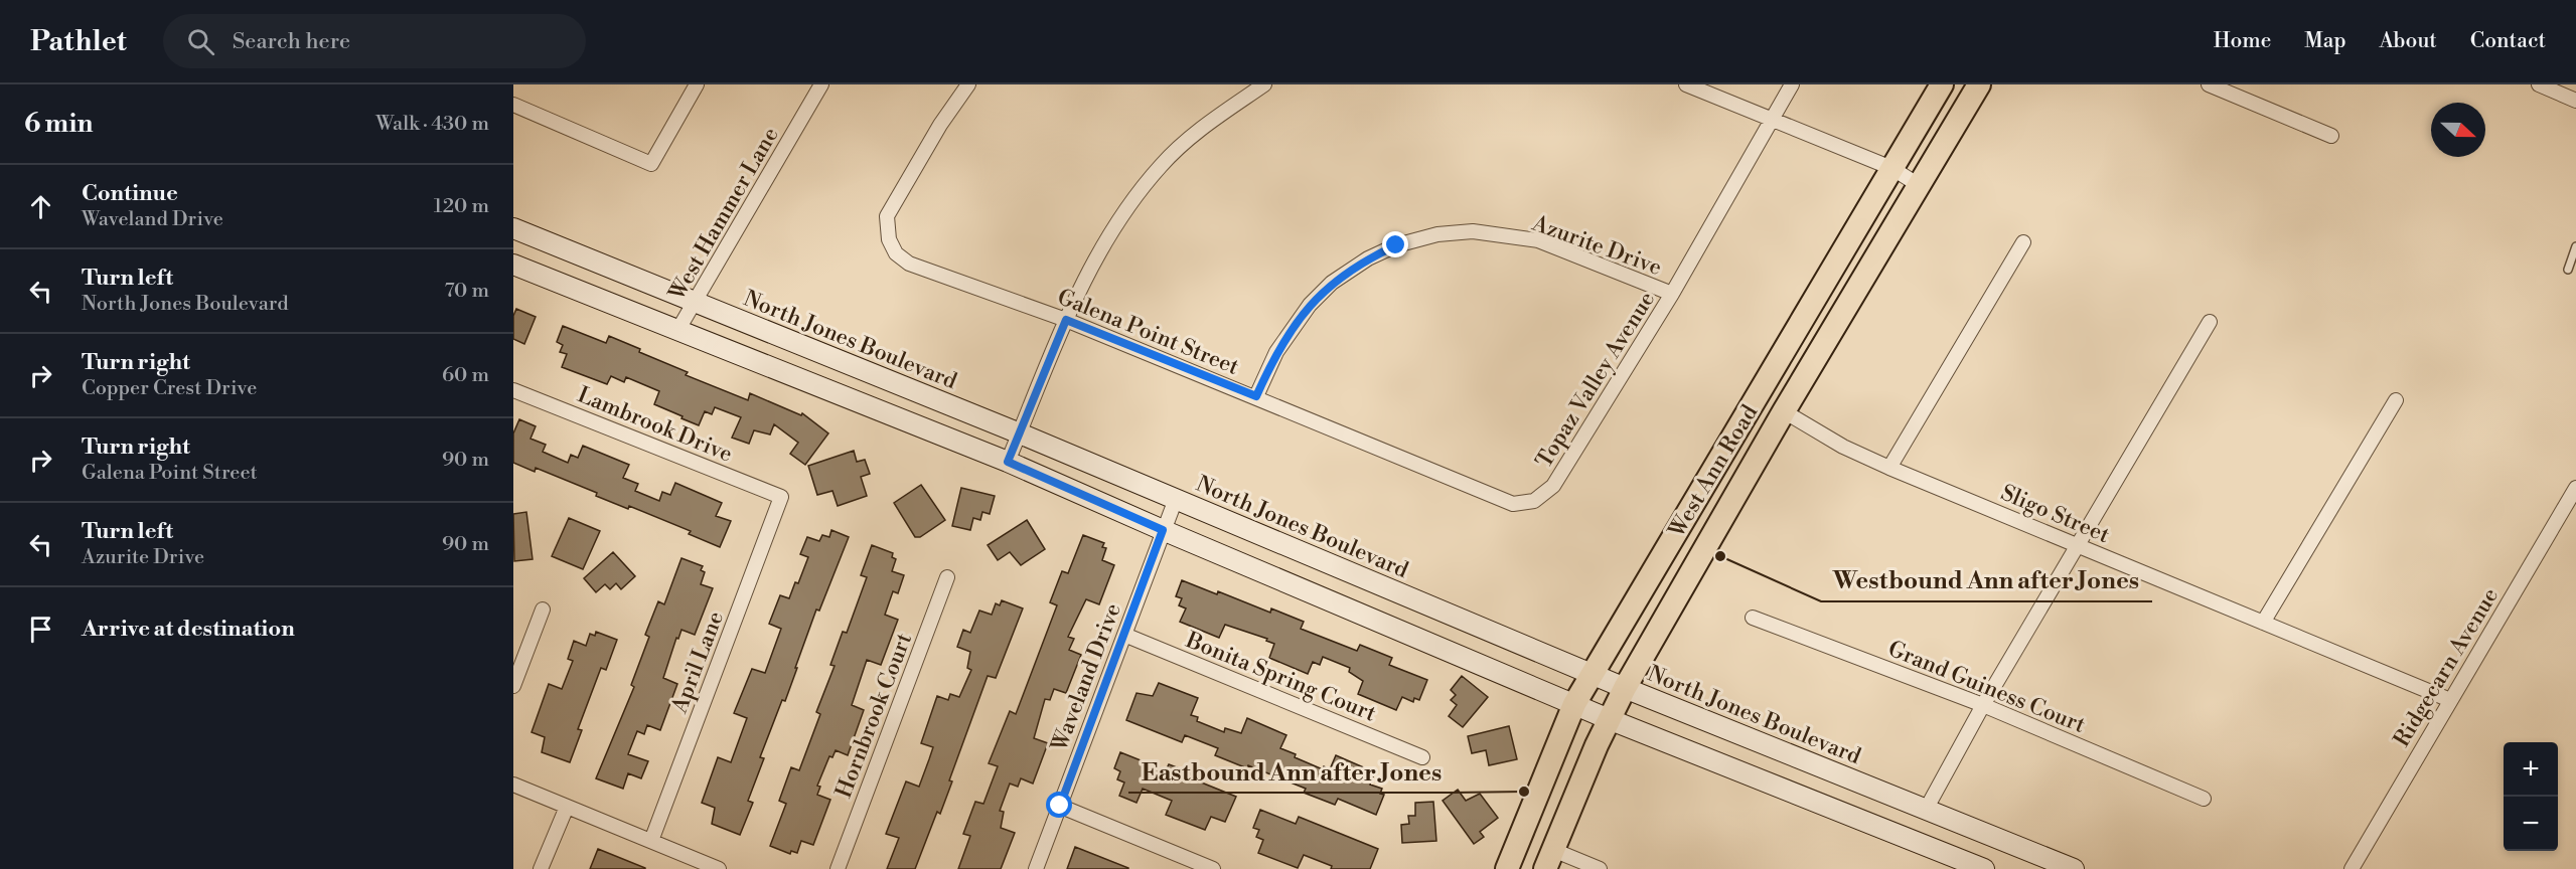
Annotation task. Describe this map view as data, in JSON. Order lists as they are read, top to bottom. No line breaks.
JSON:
{"streets":{"main road":["North Jones Boulevard","West Ann Road"],"street":["West Hammer Lane","Azurite Drive","Galena Point Street","Topaz Valley Avenue","Lambrook Drive","Sligo Street","April Lane","Ridgecarn Avenue","Bonita Spring Court","Waveland Drive","Grand Guiness Court","Hornbrook Court"]},"crossings":[["West Hammer Lane","North Jones Boulevard"],["Azurite Drive","Galena Point Street"],["Azurite Drive","Topaz Valley Avenue"],["Galena Point Street","Topaz Valley Avenue"],["North Jones Boulevard","West Ann Road"],["North Jones Boulevard","Waveland Drive"],["Lambrook Drive","April Lane"],["West Ann Road","Sligo Street"],["Sligo Street","Ridgecarn Avenue"],["Bonita Spring Court","Waveland Drive"]],"places":["Westbound Ann after Jones","Eastbound Ann after Jones"],"north":"right","page":{"header":"Pathlet","search":"Search here","nav":["Home","Map","About","Contact"],"heading":["6 min","Walk · 430 m"],"list":[["Continue","Waveland Drive","120 m"],["Turn left","North Jones Boulevard","70 m"],["Turn right","Copper Crest Drive","60 m"],["Turn right","Galena Point Street","90 m"],["Turn left","Azurite Drive","90 m"],"Arrive at destination"],"map_buttons":["+","−"]}}
